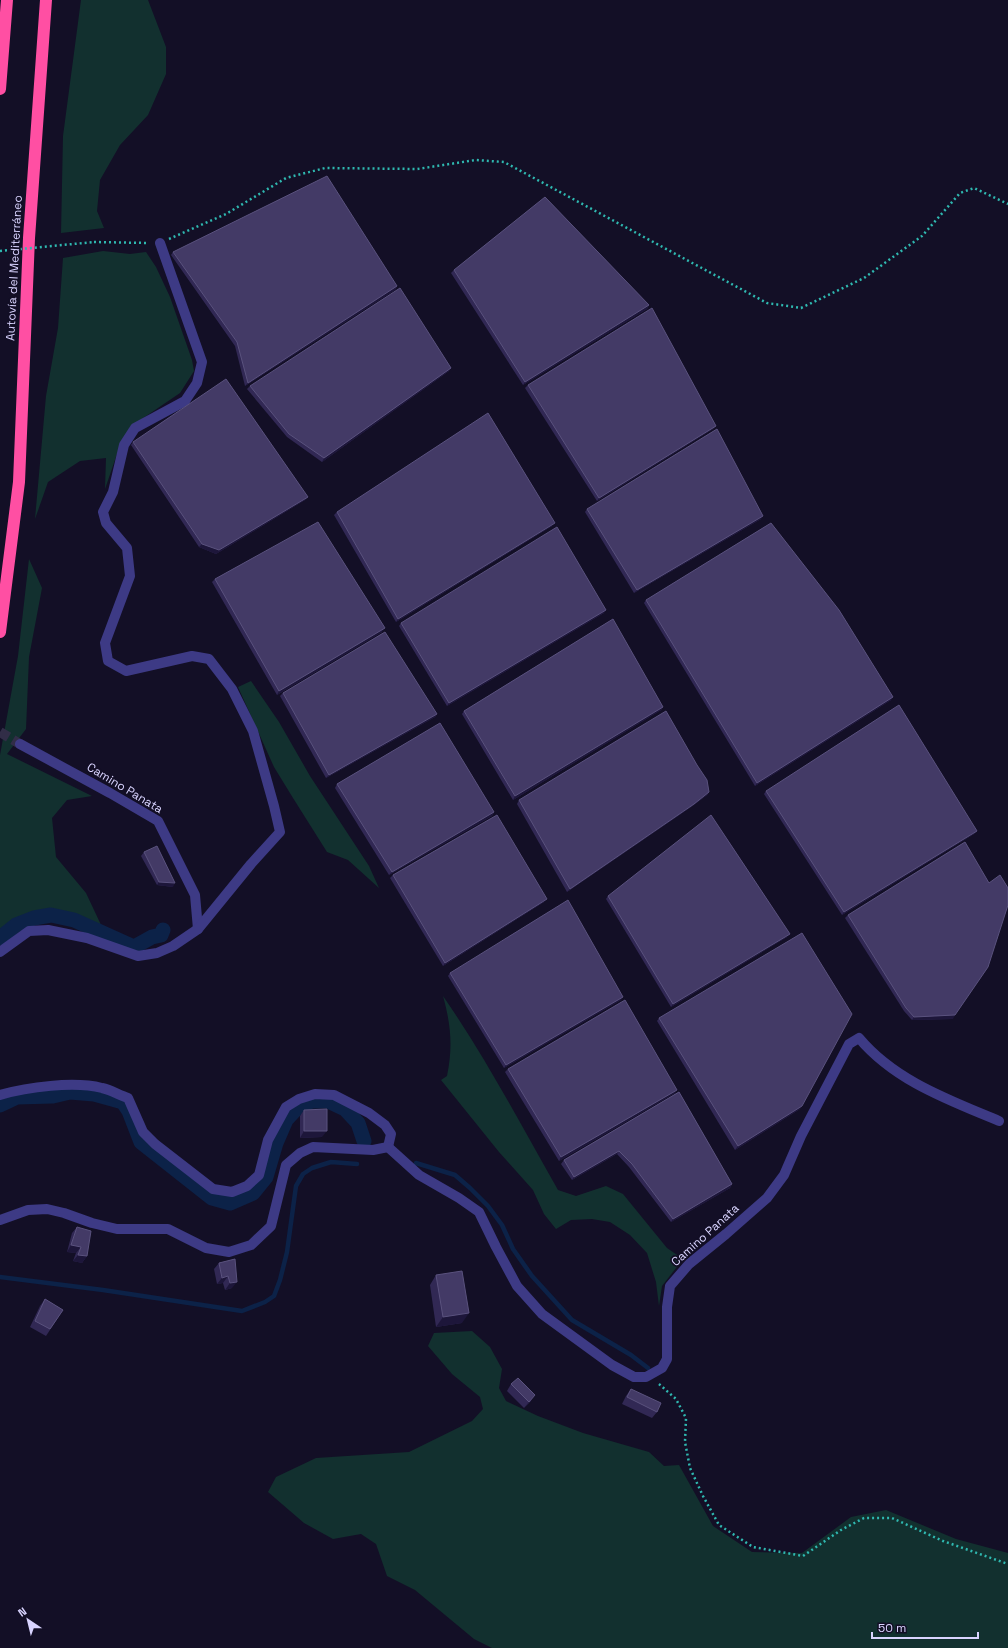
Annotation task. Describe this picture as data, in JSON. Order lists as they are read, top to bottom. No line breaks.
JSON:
{"streets":{"highway":["Autovía del Mediterráneo"],"street":["Camino Panata"]},"scale_bar":"50 m","north":"top left"}
